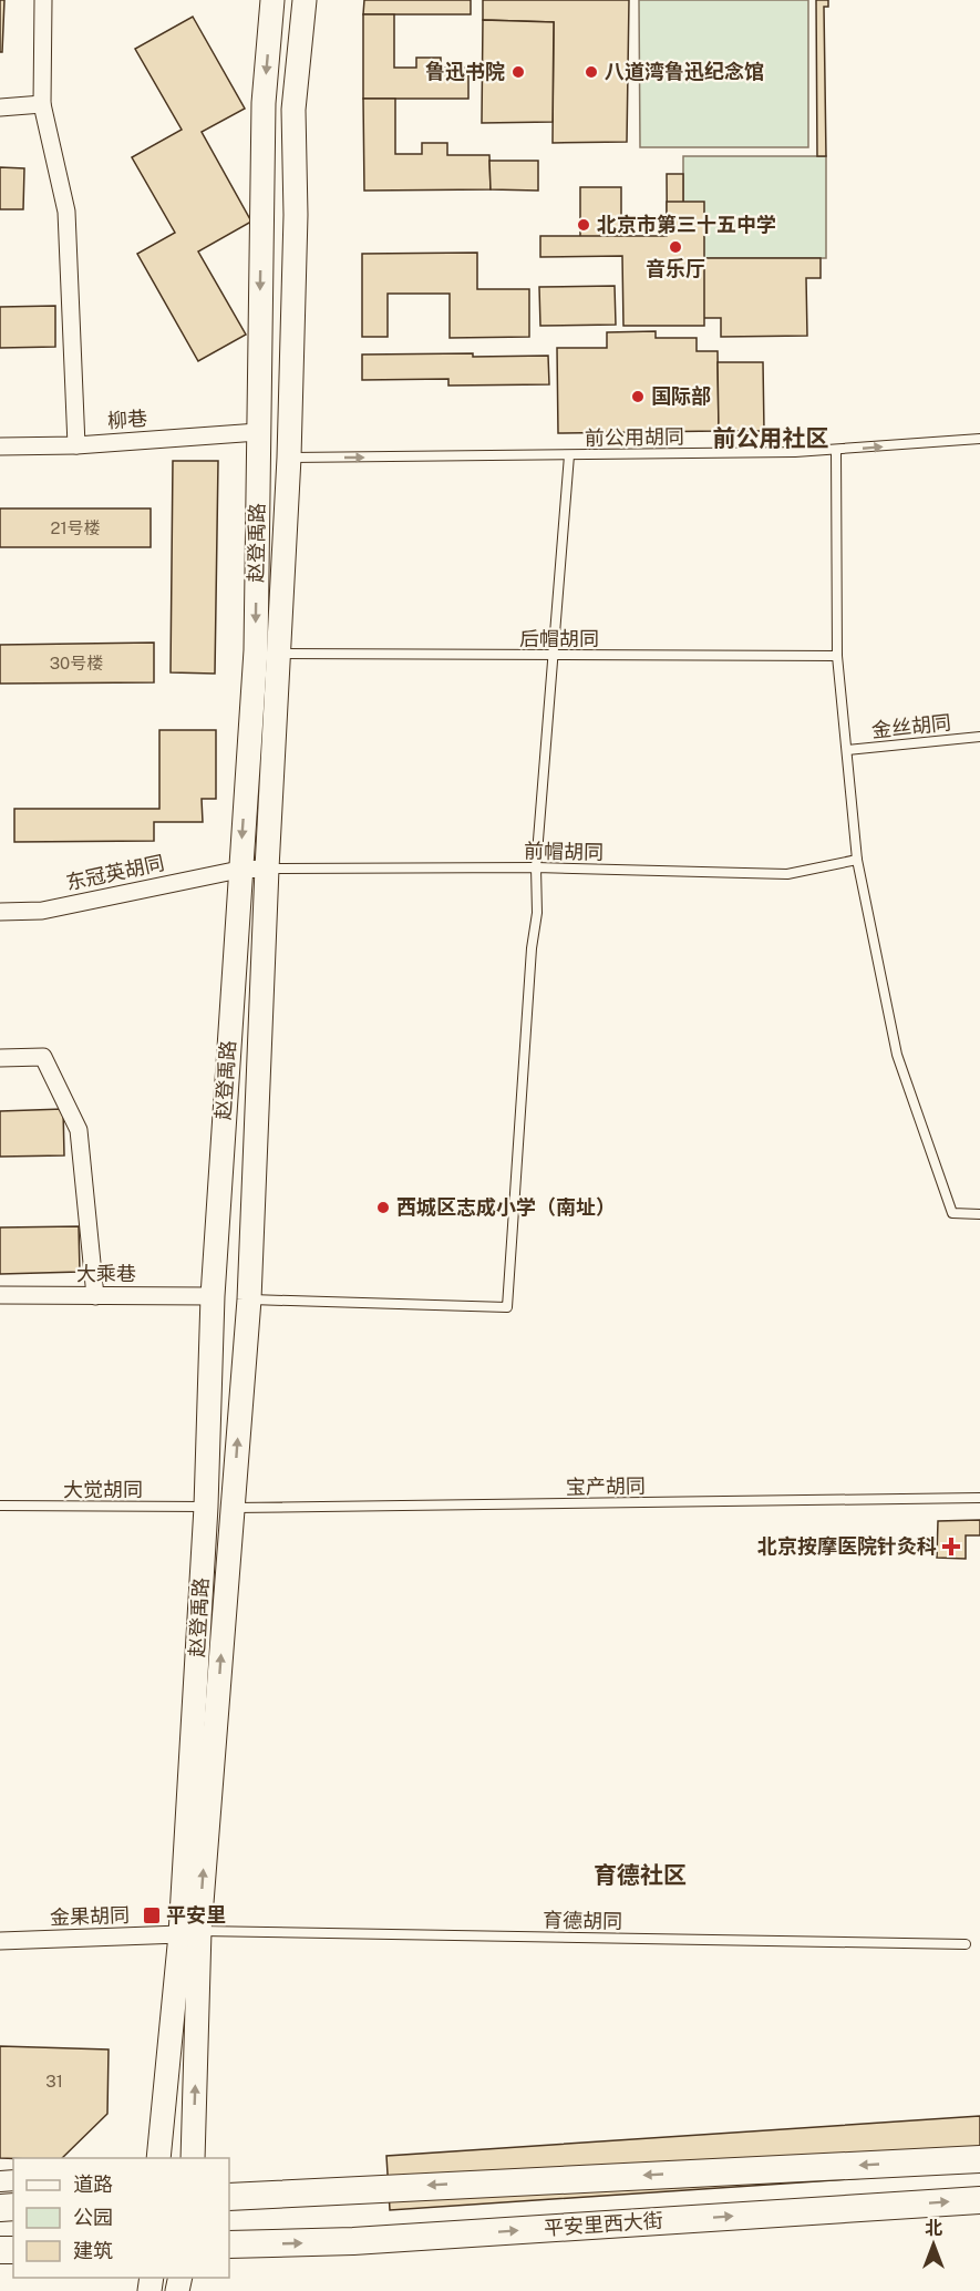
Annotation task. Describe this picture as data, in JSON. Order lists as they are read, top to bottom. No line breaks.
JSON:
{"streets":{"main road":["赵登禹路","平安里西大街"],"street":["柳巷","东冠英胡同","大乘巷","金果胡同"],"lane":["前公用胡同","后帽胡同","金丝胡同","前帽胡同","宝产胡同","大觉胡同","育德胡同"]},"crossings":[["柳巷","赵登禹路"],["前公用胡同","赵登禹路"],["赵登禹路","后帽胡同"],["赵登禹路","前帽胡同"],["赵登禹路","东冠英胡同"],["赵登禹路","大乘巷"],["赵登禹路","宝产胡同"],["赵登禹路","大觉胡同"],["赵登禹路","金果胡同"],["赵登禹路","育德胡同"],["前帽胡同","东冠英胡同"],["金果胡同","育德胡同"]],"one_way":["前公用胡同"],"districts":["前公用社区","育德社区"],"places":{"other":["鲁迅书院","八道湾鲁迅纪念馆","北京市第三十五中学","音乐厅","国际部","西城区志成小学（南址）"],"health":["北京按摩医院针灸科"],"transit":["平安里"]},"house_numbers":["21号楼","30号楼","31"],"legend":["道路","公园","建筑"],"north":"top"}
